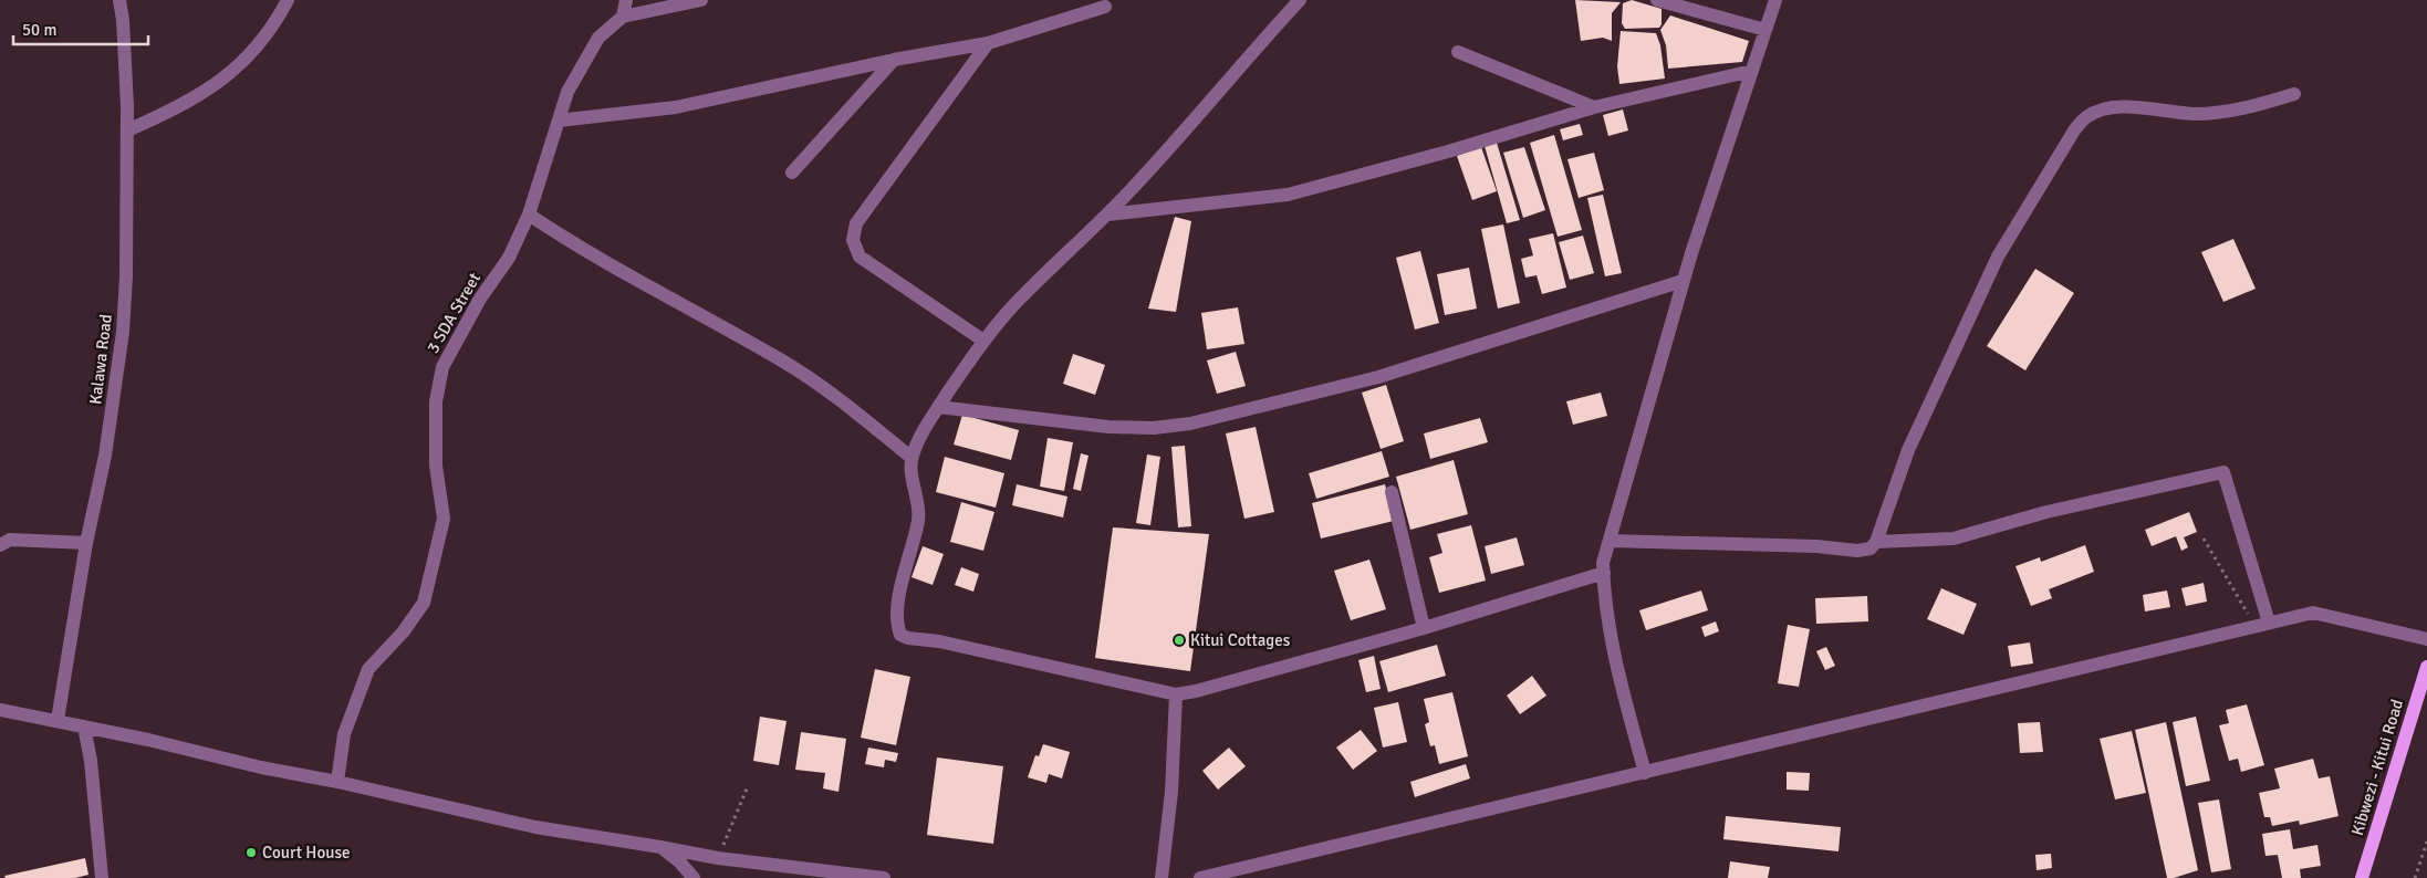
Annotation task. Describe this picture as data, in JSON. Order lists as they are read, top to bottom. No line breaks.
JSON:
{"streets":{"main road":["Kibwezi - Kitui Road"],"street":["3 SDA Street","Kalawa Road"]},"places":["Kitui Cottages","Court House"],"scale_bar":"50 m"}
